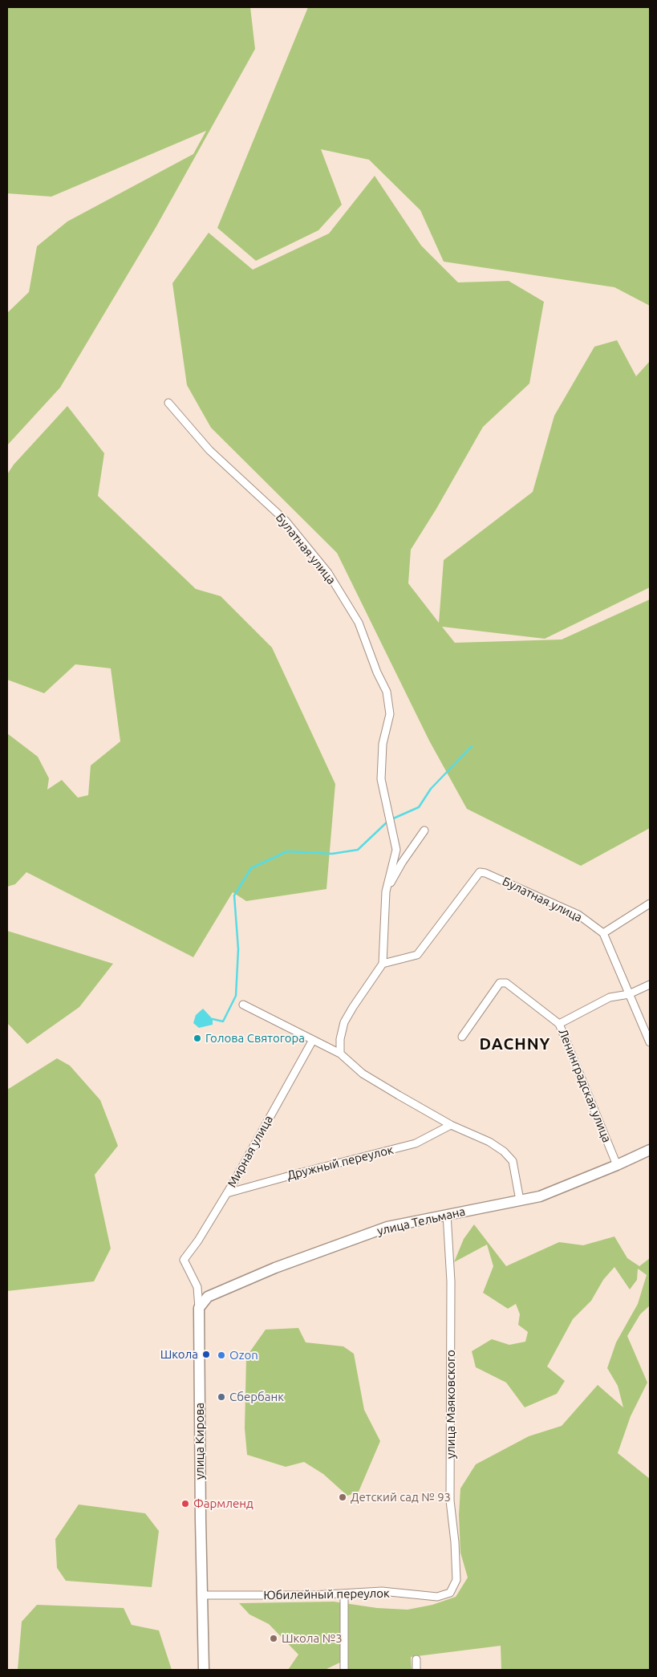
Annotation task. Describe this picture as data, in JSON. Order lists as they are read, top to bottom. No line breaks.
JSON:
{"streets":{"street":["Булатная улица","Ленинградская улица","Мирная улица","Дружный переулок","улица Тельмана","улица Маяковского","улица Кирова","Юбилейный переулок"]},"crossings":[["Ленинградская улица","улица Тельмана"],["Мирная улица","Дружный переулок"],["Мирная улица","улица Тельмана"],["Мирная улица","улица Кирова"],["улица Тельмана","улица Маяковского"],["улица Тельмана","улица Кирова"],["улица Маяковского","Юбилейный переулок"],["улица Кирова","Юбилейный переулок"]],"districts":["DACHNY"],"places":["Голова Святогора","Школа","Ozon","Сбербанк","Детский сад № 93","Фармленд","Школа №3"]}
